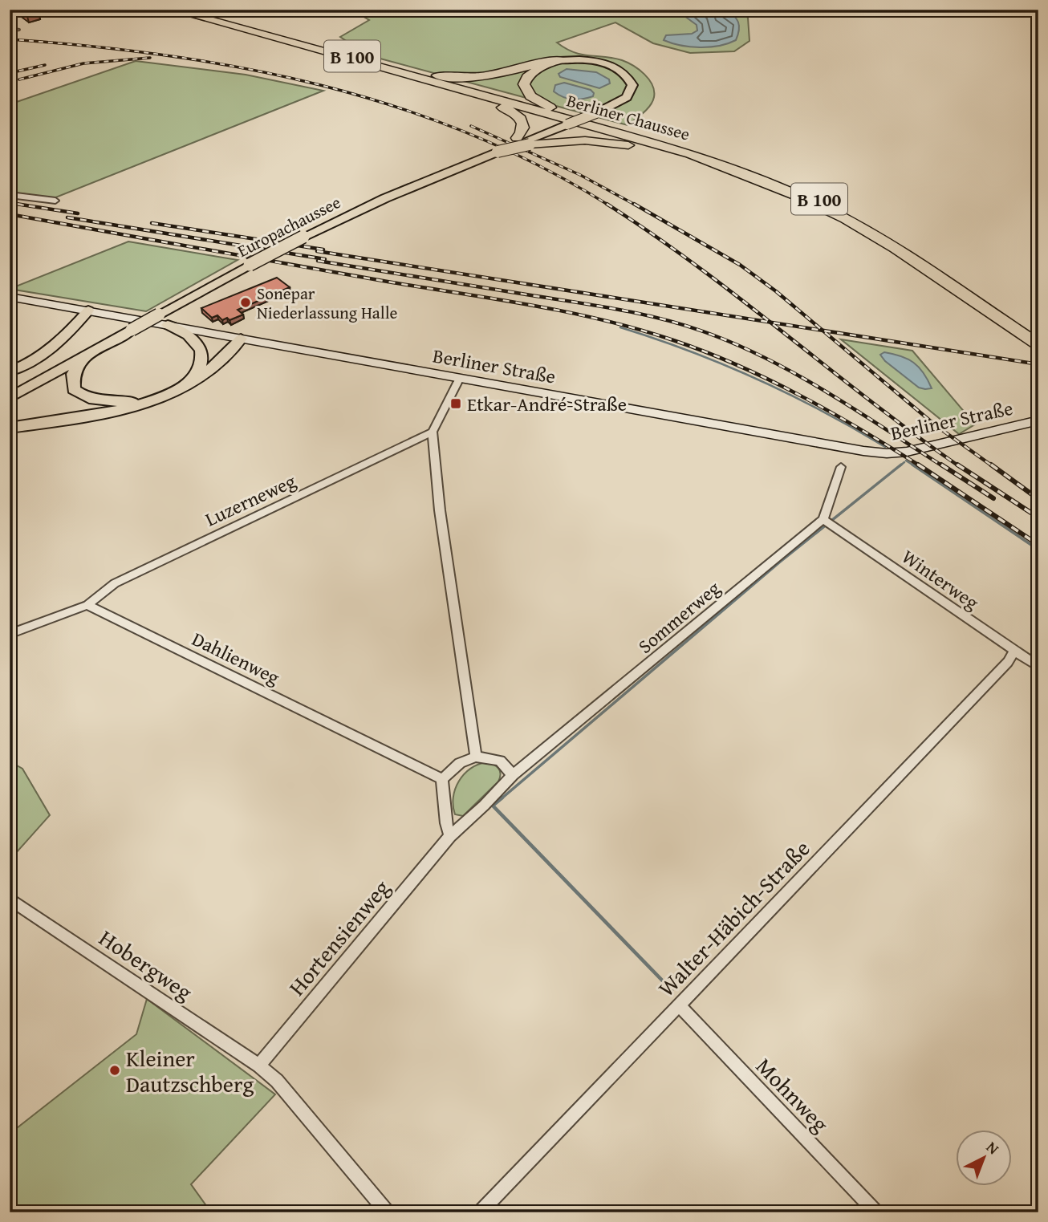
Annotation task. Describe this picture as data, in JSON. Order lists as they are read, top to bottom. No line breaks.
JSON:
{"streets":{"highway":["B 100","Berliner Chaussee"],"main road":["Europachaussee"],"street":["Berliner Straße","Luzerneweg","Winterweg","Sommerweg","Dahlienweg","Walter-Häbich-Straße","Hortensienweg","Hobergweg","Mohnweg"]},"crossings":[["Luzerneweg","Dahlienweg"],["Winterweg","Sommerweg"],["Winterweg","Walter-Häbich-Straße"],["Sommerweg","Hortensienweg"],["Walter-Häbich-Straße","Mohnweg"],["Hortensienweg","Hobergweg"]],"places":{"other":["Sonepar Niederlassung Halle","Kleiner Dautzschberg"],"transit":["Etkar-André-Straße"]},"north":"top right"}
